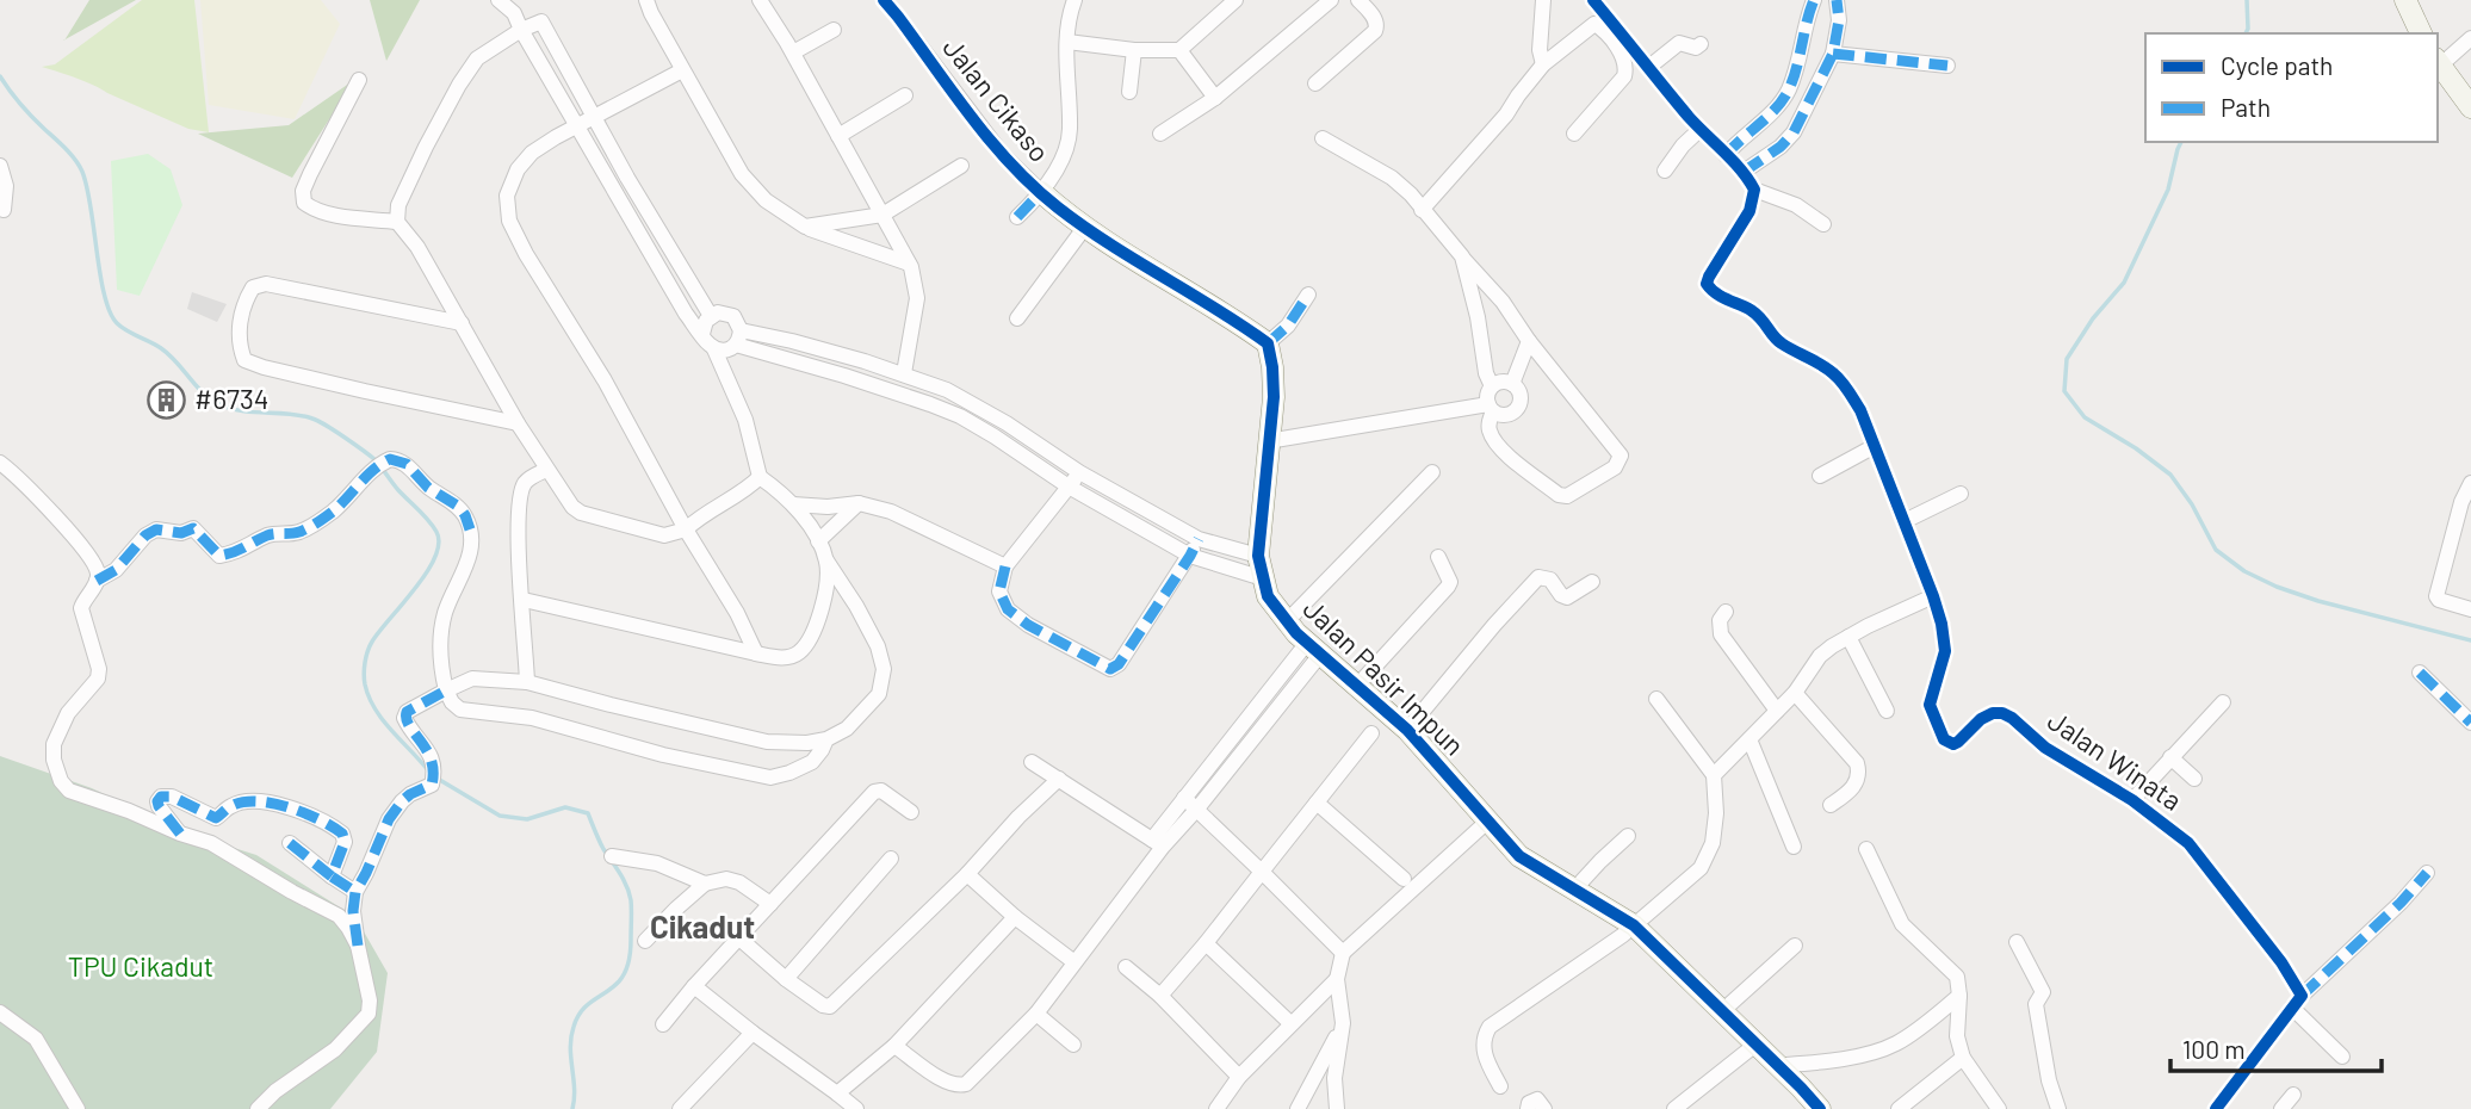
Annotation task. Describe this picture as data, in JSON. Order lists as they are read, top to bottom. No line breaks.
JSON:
{"streets":{"street":["Jalan Cikaso","Jalan Pasir Impun","Jalan Winata"]},"districts":["Cikadut"],"parks":["TPU Cikadut"],"places":{"building":["#6734"]},"legend":["Cycle path","Path"],"scale_bar":"100 m"}
